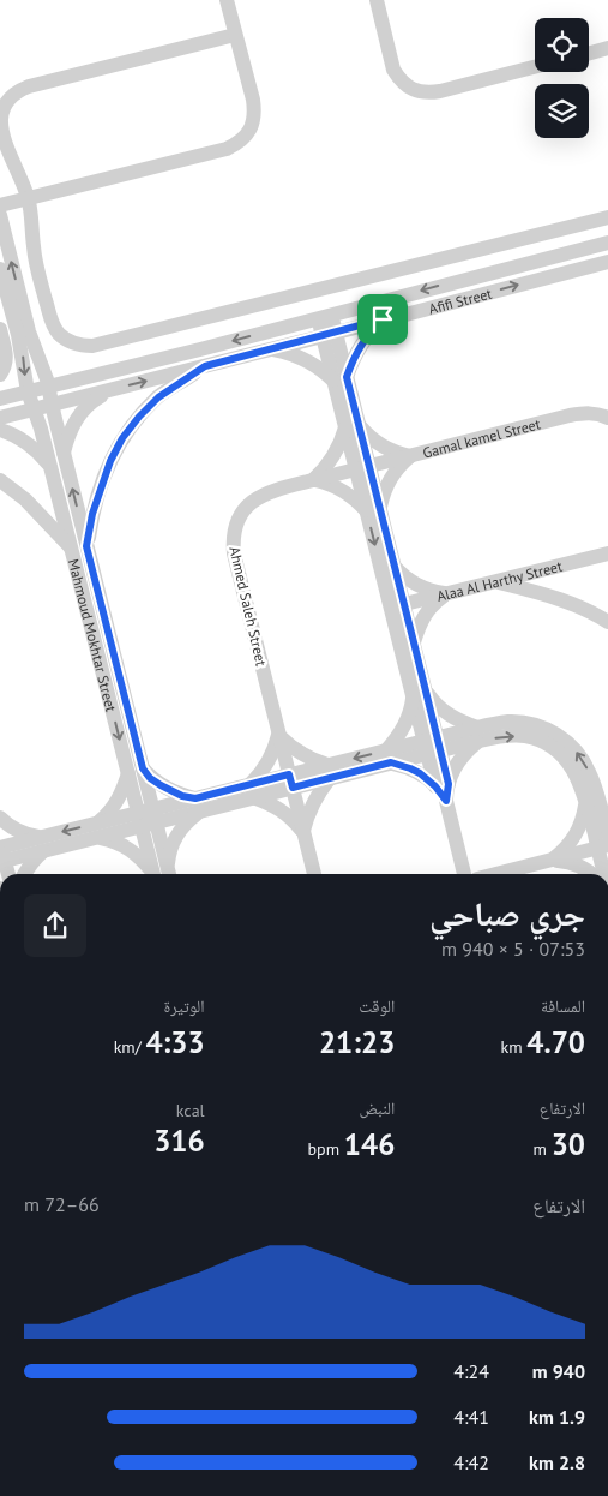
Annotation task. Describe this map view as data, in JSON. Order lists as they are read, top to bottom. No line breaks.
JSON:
{"streets":{"street":["Afifi Street","Gamal kamel Street","Alaa Al Harthy Street","Ahmed Saleh Street","Mahmoud Mokhtar Street"]},"crossings":[["Afifi Street","Mahmoud Mokhtar Street"],["Gamal kamel Street","Ahmed Saleh Street"]],"page":{"heading":["جري صباحي","07:53 · 5 × 940 m"],"stats":[["المسافة","4.70 km"],["الوقت","21:23"],["الوتيرة","4:33 /km"],["الارتفاع","30 m"],["النبض","146 bpm"],["kcal","316"]],"chart":["الارتفاع","66–72 m"],"list":[{"name":"940 m","note":"4:24"},{"name":"1.9 km","note":"4:41"},{"name":"2.8 km","note":"4:42"}]}}
